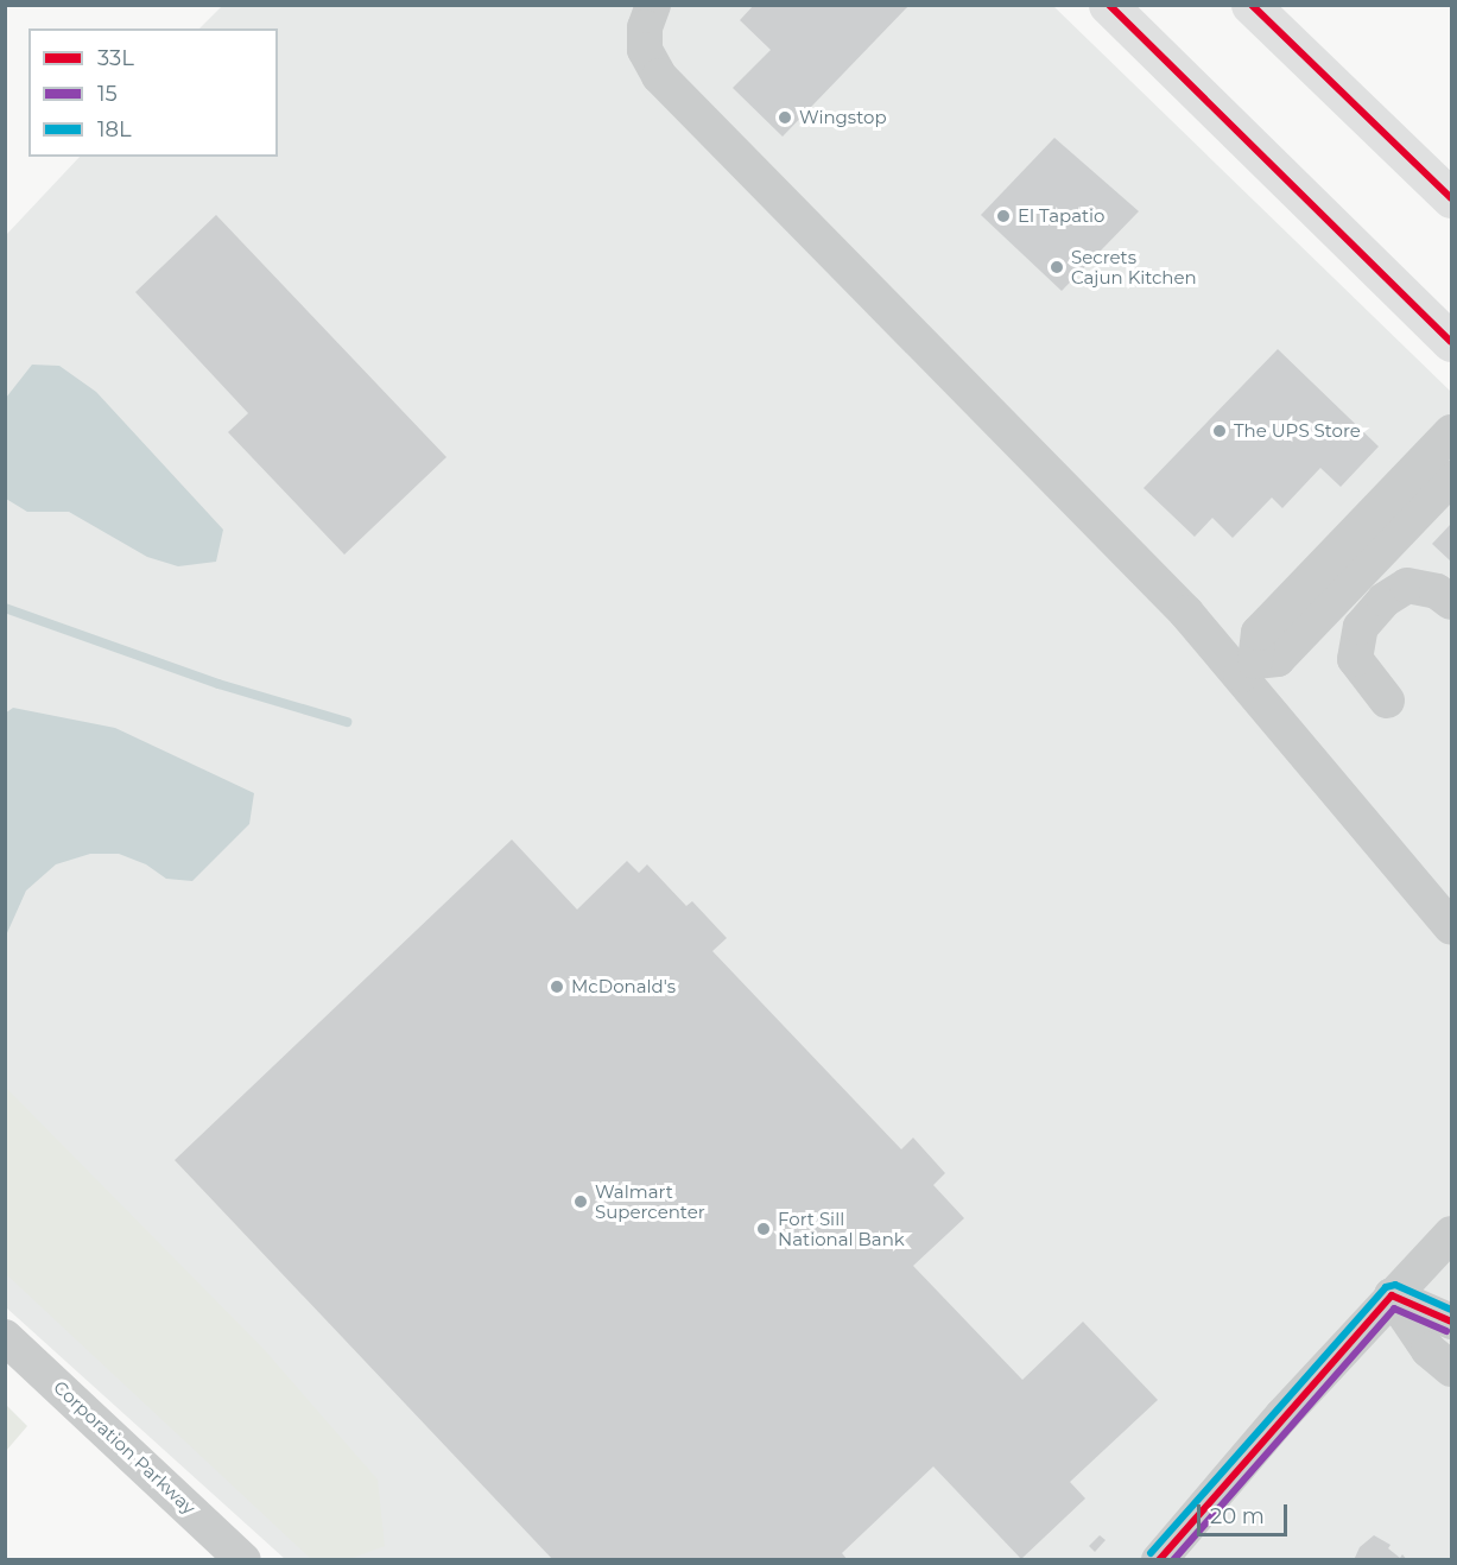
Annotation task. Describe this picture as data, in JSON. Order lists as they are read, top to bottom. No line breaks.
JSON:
{"streets":{"street":["Corporation Parkway"]},"places":["Wingstop","El Tapatio","Secrets Cajun Kitchen","The UPS Store","McDonald's","Walmart Supercenter","Fort Sill National Bank"],"lines":["transit line 33L","transit line 18L","transit line 15"],"legend":["33L","15","18L"],"scale_bar":"20 m"}
